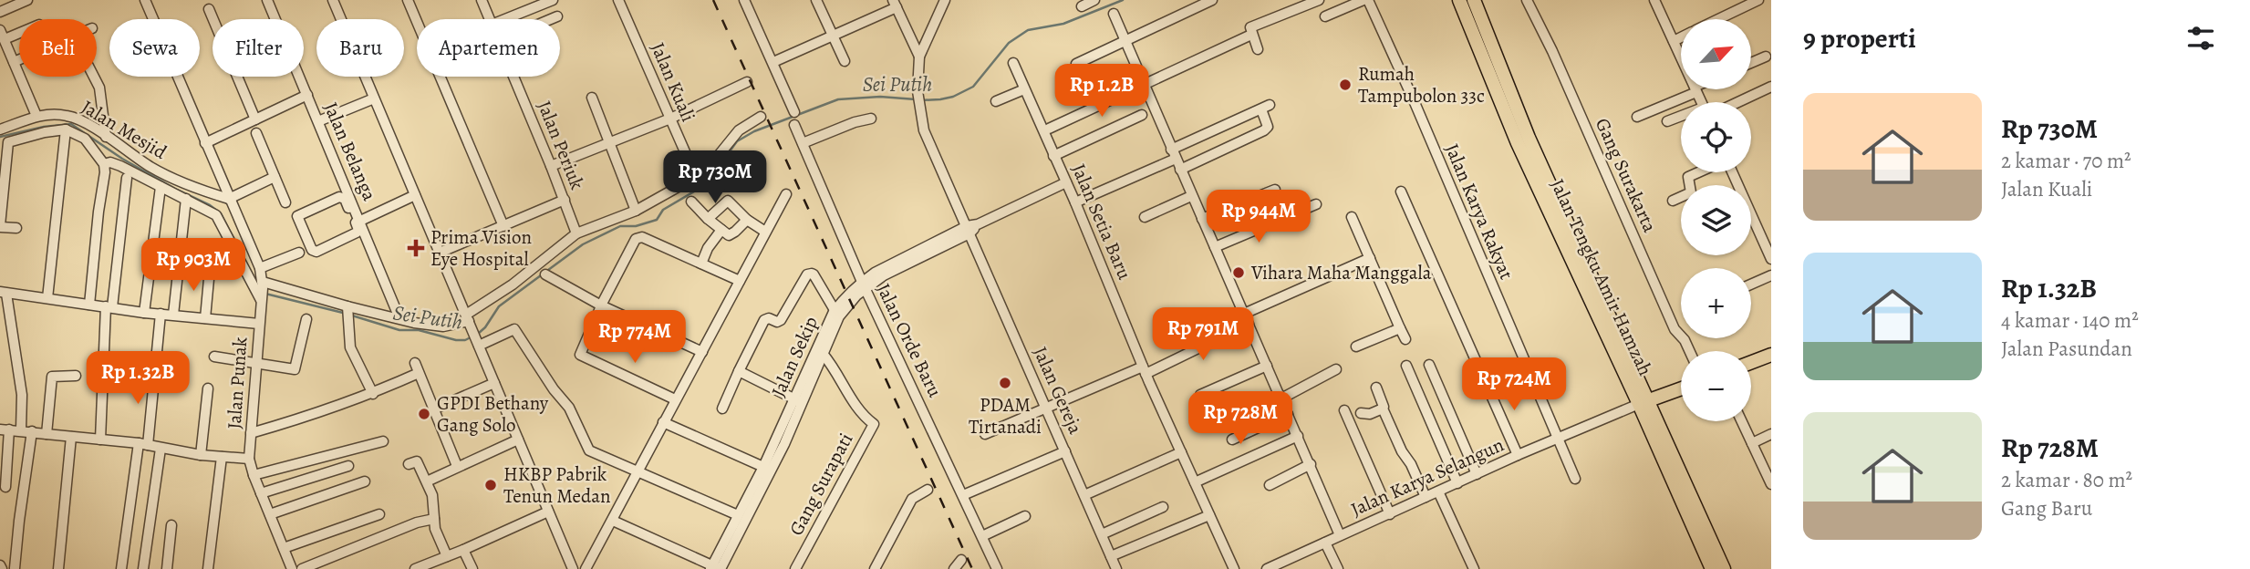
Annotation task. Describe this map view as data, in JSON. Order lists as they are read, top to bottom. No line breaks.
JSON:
{"streets":{"main road":["Jalan Tengku Amir Hamzah"],"street":["Jalan Kuali","Jalan Mesjid","Jalan Periuk","Jalan Belanga","Gang Surakarta","Jalan Karya Rakyat","Jalan Setia Baru","Jalan Orde Baru","Jalan Sekip","Jalan Punak","Jalan Gereja","Jalan Karya Selangun","Gang Surapati"]},"crossings":[["Jalan Mesjid","Jalan Punak"],["Jalan Karya Rakyat","Jalan Karya Selangun"],["Jalan Setia Baru","Jalan Sekip"],["Jalan Tengku Amir Hamzah","Jalan Karya Selangun"],["Jalan Orde Baru","Jalan Sekip"],["Jalan Sekip","Jalan Gereja"],["Jalan Sekip","Gang Surapati"]],"water":["Sei Putih"],"places":{"other":["Rumah Tampubolon 33c","Vihara Maha Manggala","PDAM Tirtanadi","GPDI Bethany Gang Solo","HKBP Pabrik Tenun Medan"],"health":["Prima Vision Eye Hospital"]},"north":"top right","page":{"heading":"9 properti","map_buttons":["+","−"],"chip":["Beli","Sewa","Filter","Baru","Apartemen"],"price":["Rp 1.2B","Rp 730M","Rp 944M","Rp 903M","Rp 791M","Rp 774M","Rp 1.32B","Rp 724M","Rp 728M"],"list":[{"name":"Rp 730M","note":"2 kamar · 70 m² · Jalan Kuali"},{"name":"Rp 1.32B","note":"4 kamar · 140 m² · Jalan Pasundan"},{"name":"Rp 728M","note":"2 kamar · 80 m² · Gang Baru"}]}}
